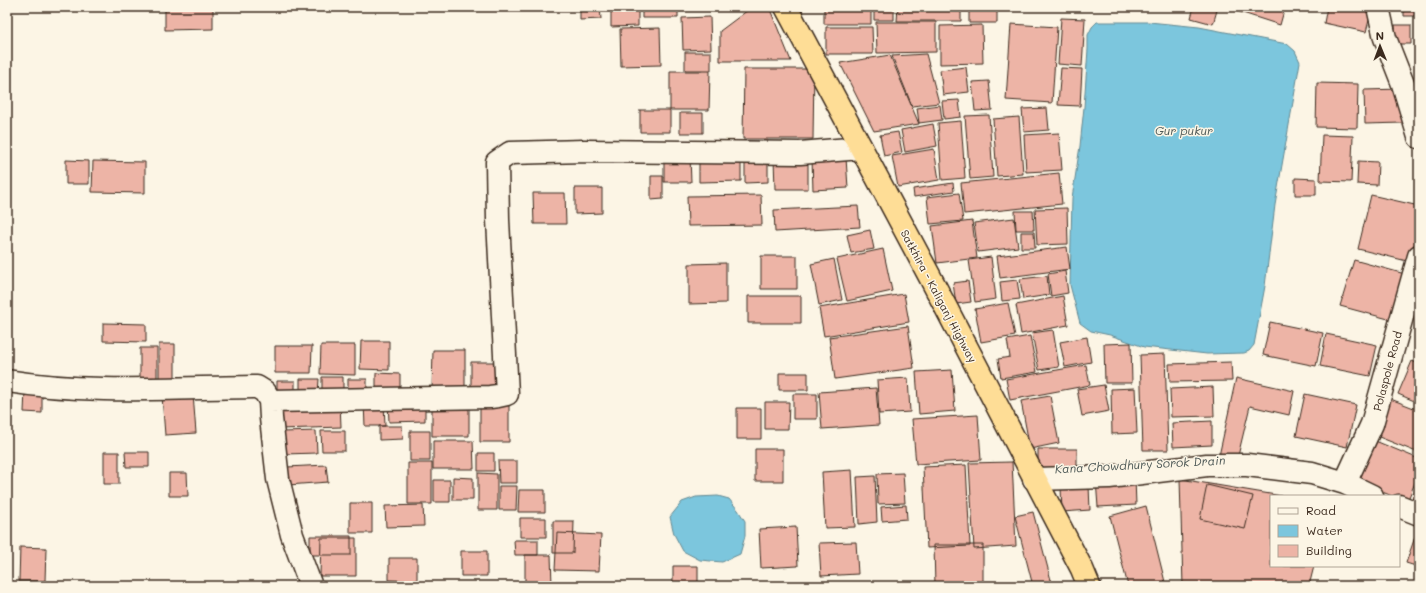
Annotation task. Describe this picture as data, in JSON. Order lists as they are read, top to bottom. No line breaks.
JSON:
{"streets":{"highway":["Satkhira - Kaliganj Highway"],"street":["Polaspole Road"]},"water":["Gur pukur","Kana Chowdhury Sorok Drain"],"legend":["Road","Water","Building"],"north":"top"}
